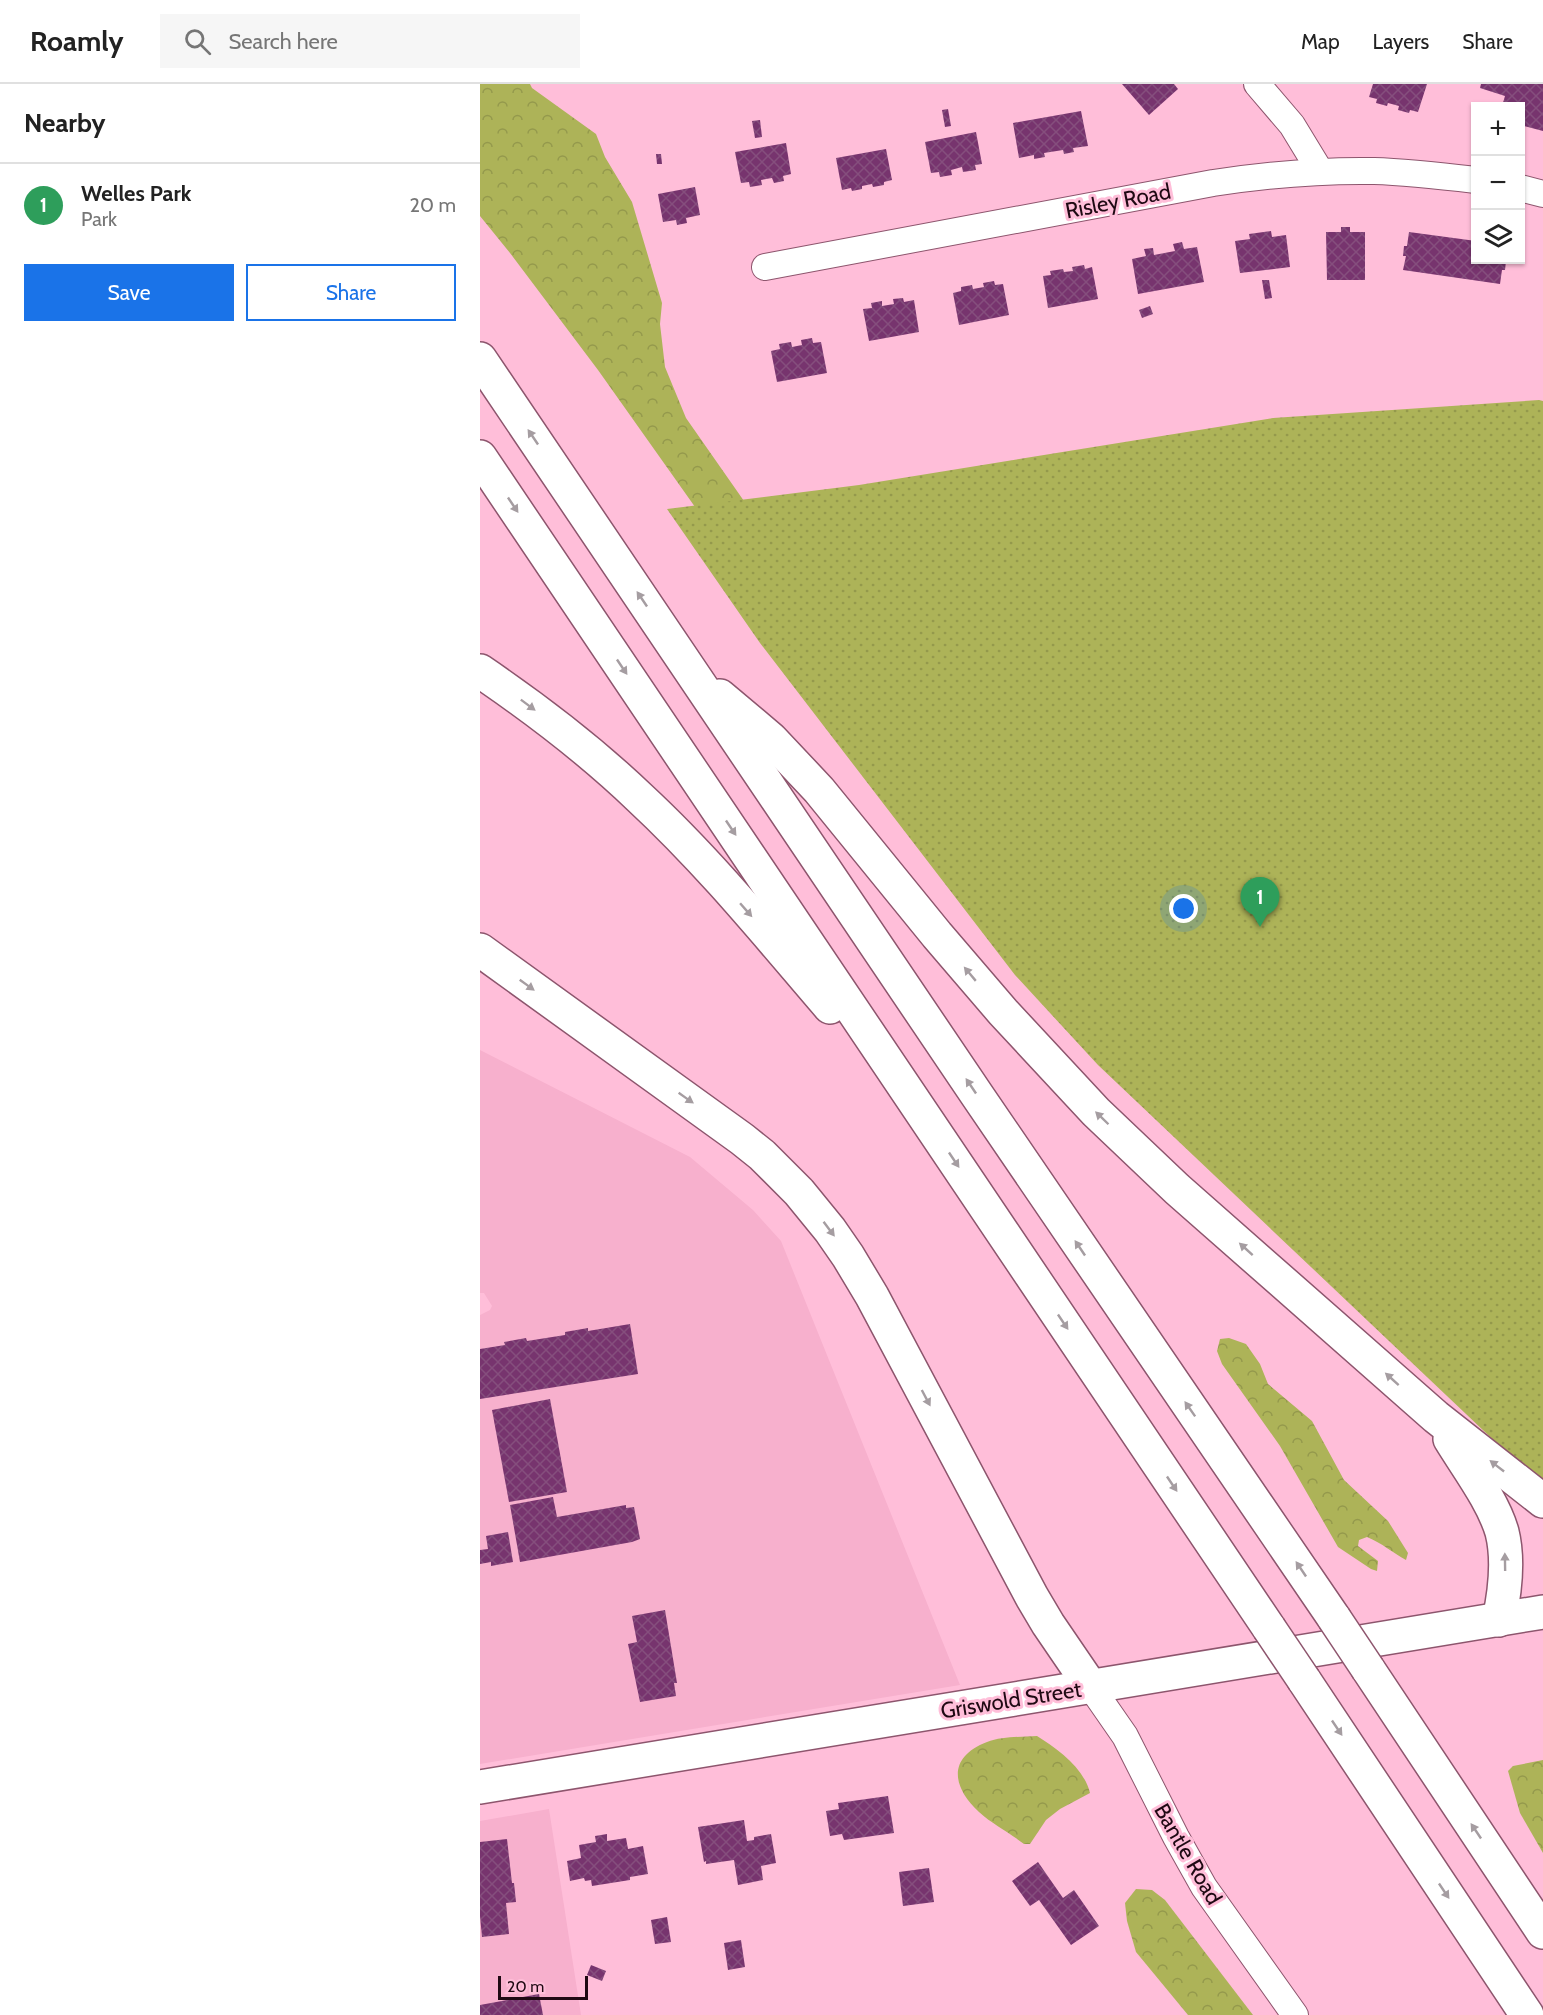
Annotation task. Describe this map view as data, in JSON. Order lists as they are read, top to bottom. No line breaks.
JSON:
{"streets":{"main road":["Griswold Street"],"street":["Risley Road","Bantle Road"]},"crossings":[["Griswold Street","Bantle Road"]],"scale_bar":"20 m","page":{"header":"Roamly","search":"Search here","nav":["Map","Layers","Share"],"heading":"Nearby","map_buttons":["+","−"],"list":[{"mark":"1","name":"Welles Park","note":"Park","value":"20 m"}],"buttons":["Save","Share"],"pins":"1","scale":"20 m"}}
